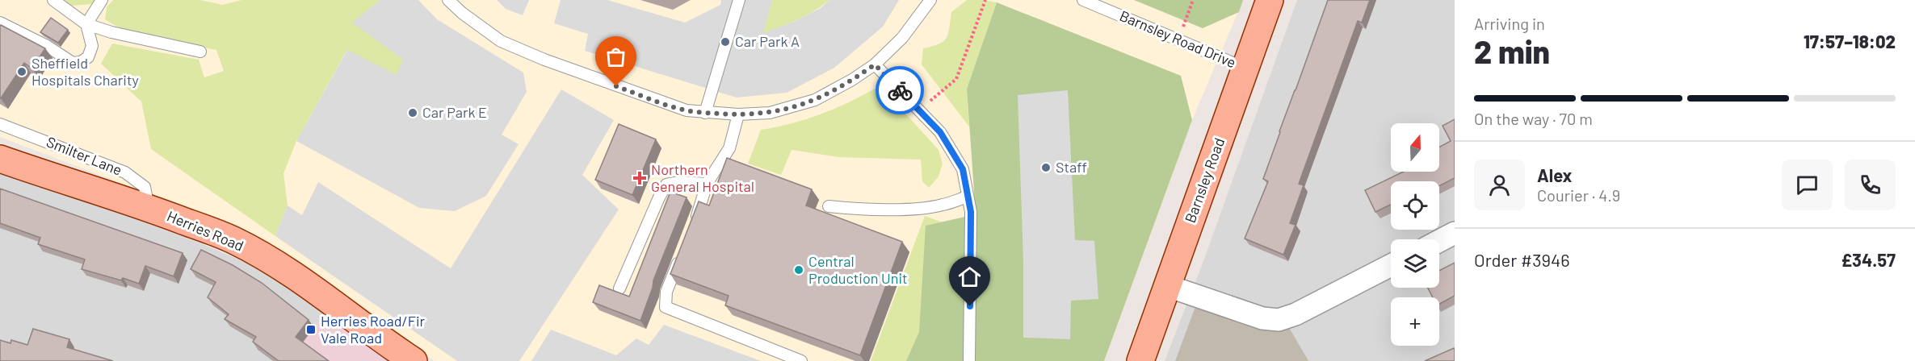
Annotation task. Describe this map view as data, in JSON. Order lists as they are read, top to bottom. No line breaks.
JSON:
{"streets":{"main road":["Barnsley Road","Herries Road"],"lane":["Barnsley Road Drive","Smilter Lane"]},"crossings":[["Barnsley Road Drive","Barnsley Road"],["Smilter Lane","Herries Road"]],"places":{"other":["Car Park A","Sheffield Hospitals Charity","Car Park E","Staff","Central Production Unit"],"health":["Northern General Hospital"],"transit":["Herries Road/Fir Vale Road"]},"north":"top","page":{"heading":["2 min","Arriving in","17:57–18:02"],"panel":["Alex","Courier · 4.9","Order #3946","£34.57"],"bar":"On the way · 70 m","map_buttons":"+"}}
